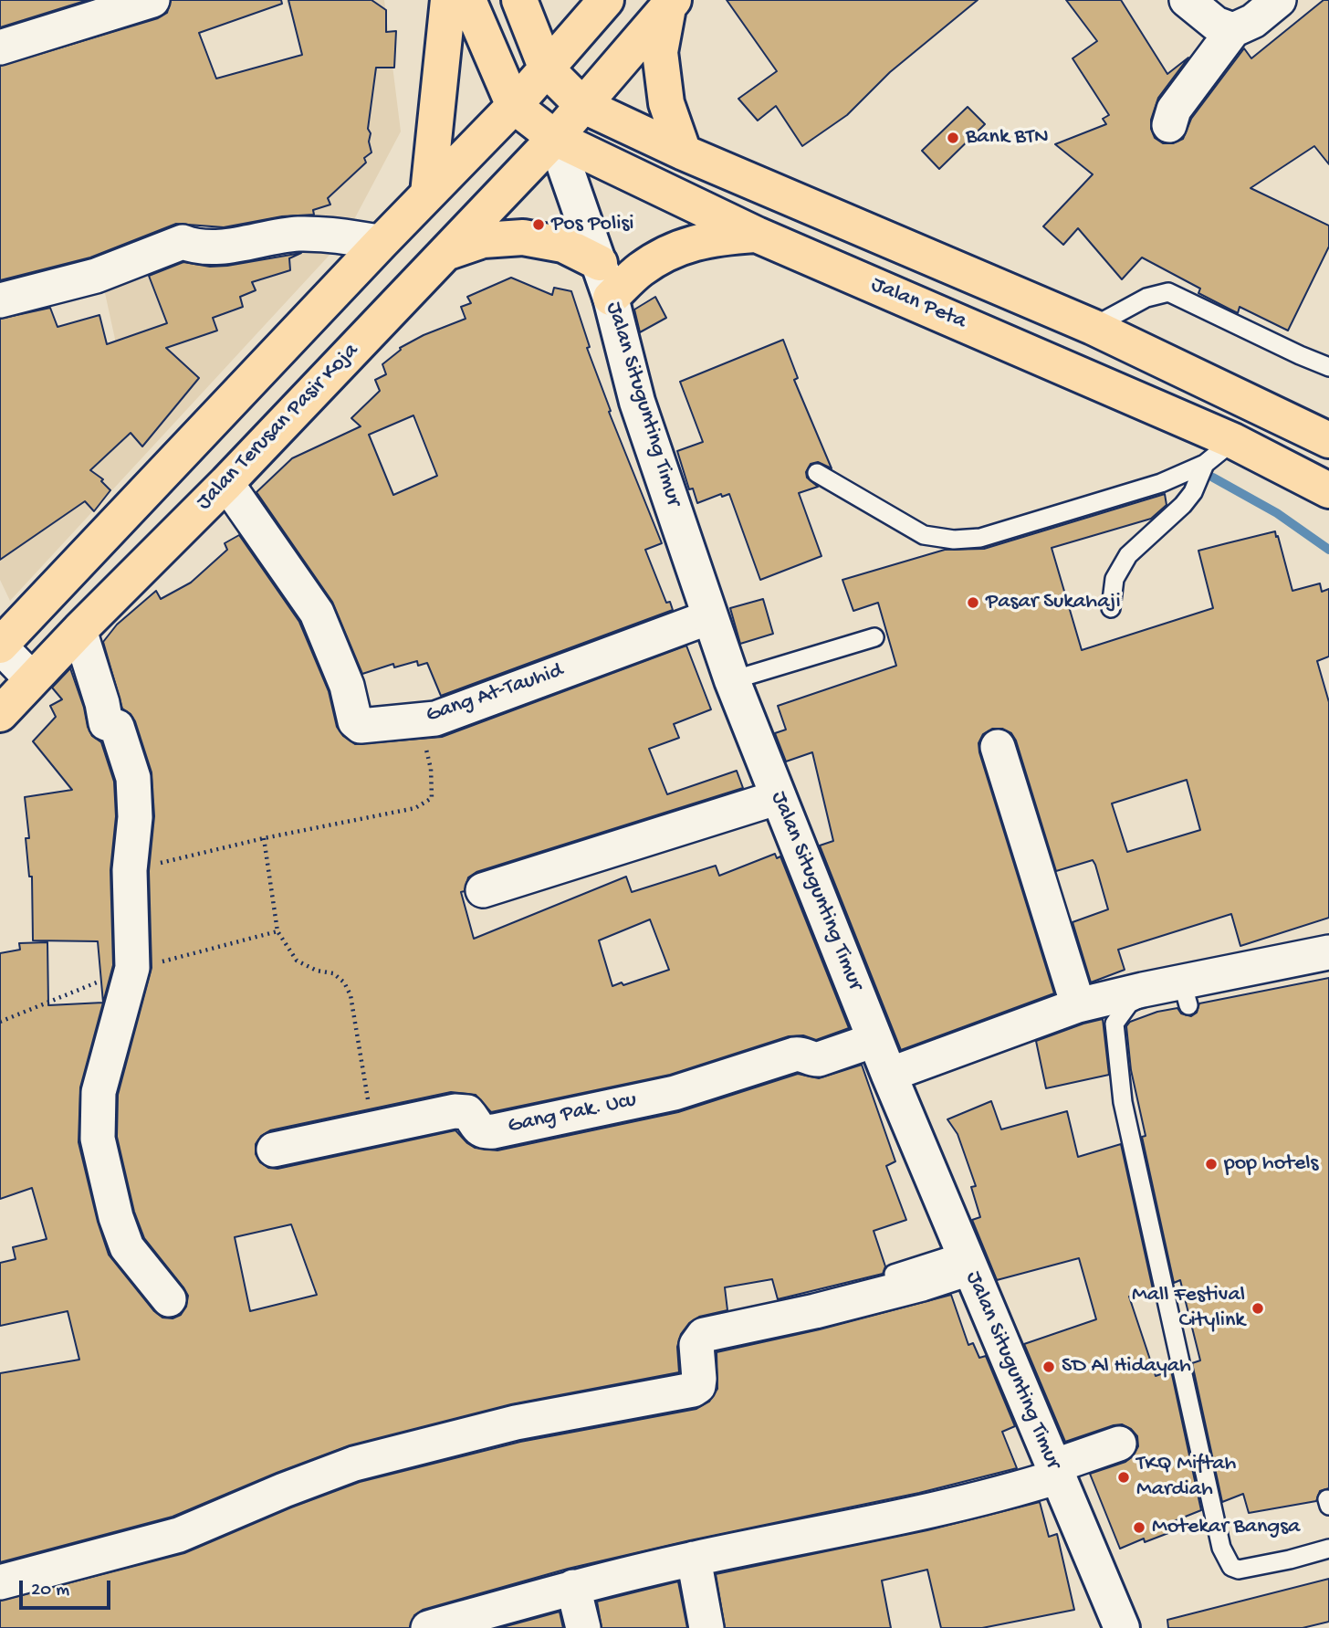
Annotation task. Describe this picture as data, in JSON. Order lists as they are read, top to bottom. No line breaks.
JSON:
{"streets":{"main road":["Jalan Peta","Jalan Terusan Pasir Koja"],"street":["Jalan Situgunting Timur","Gang At-Tauhid","Gang Pak. Ucu"]},"crossings":[["Jalan Peta","Jalan Situgunting Timur"],["Jalan Peta","Jalan Terusan Pasir Koja"],["Jalan Situgunting Timur","Jalan Terusan Pasir Koja"],["Jalan Situgunting Timur","Gang At-Tauhid"],["Jalan Situgunting Timur","Gang Pak. Ucu"],["Jalan Terusan Pasir Koja","Gang At-Tauhid"]],"places":["Bank BTN","Pos Polisi","Pasar Sukahaji","pop hotels","Mall Festival Citylink","SD Al Hidayah","TKQ Miftah Mardiah","Motekar Bangsa"],"scale_bar":"20 m"}
